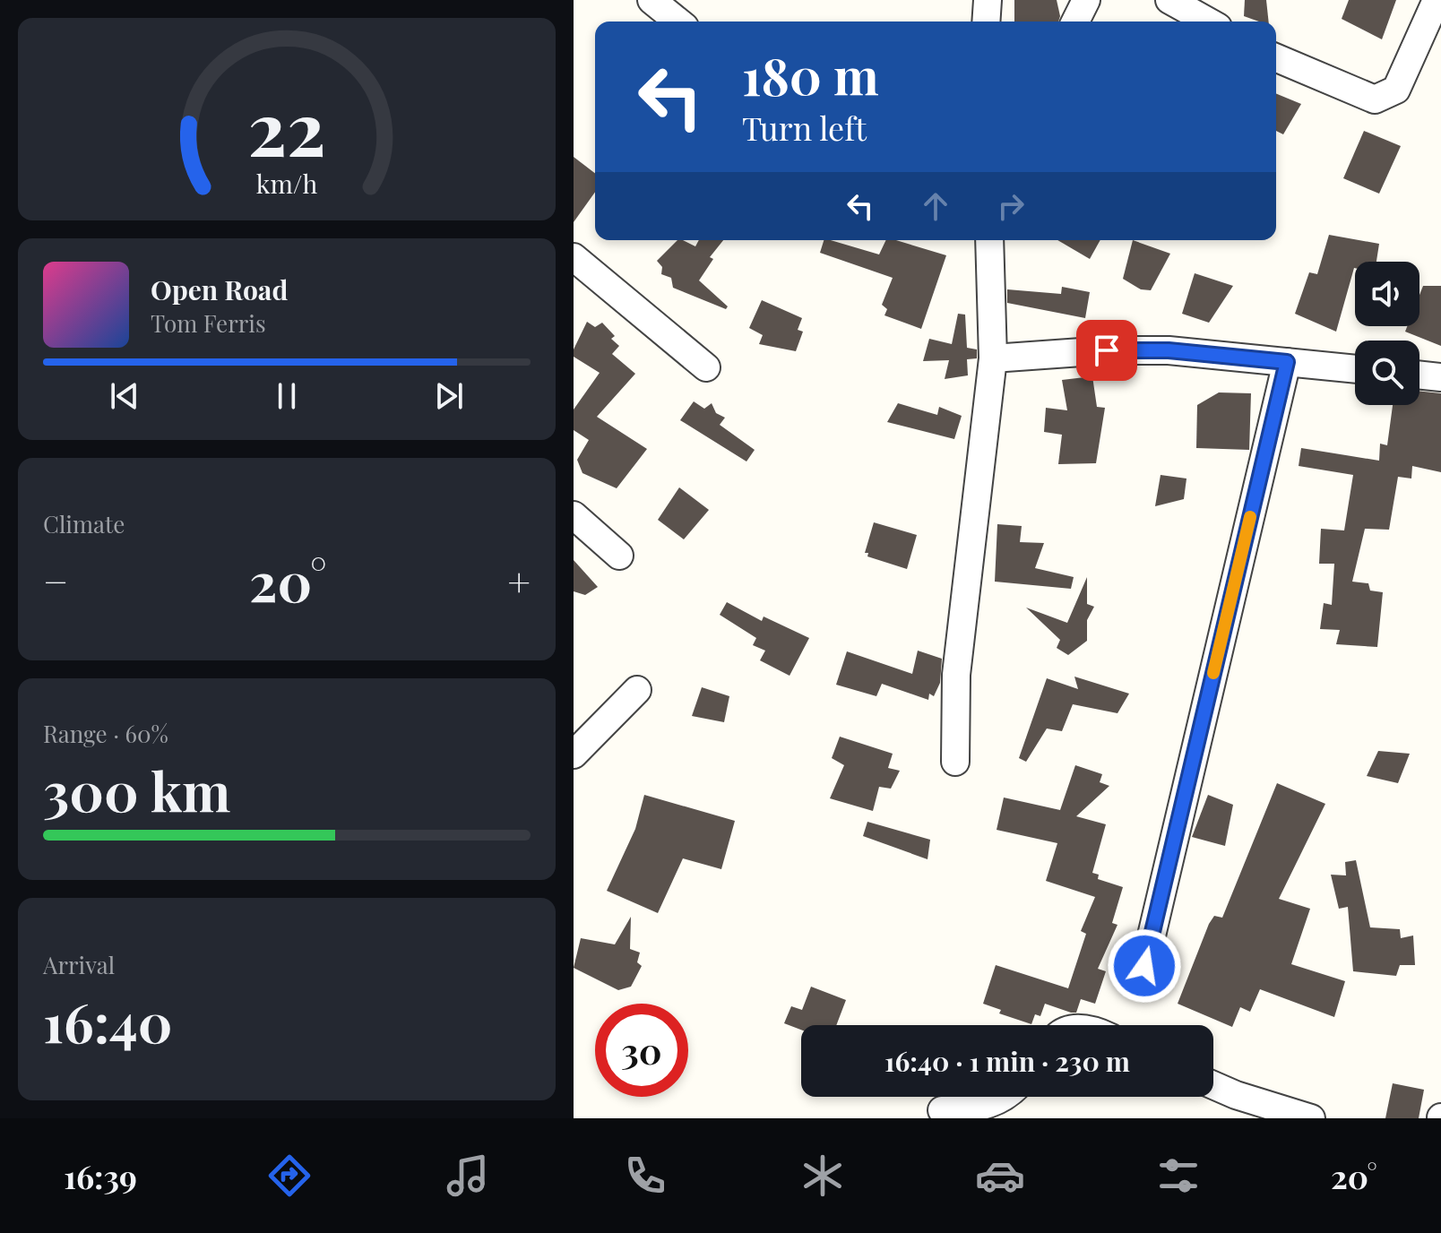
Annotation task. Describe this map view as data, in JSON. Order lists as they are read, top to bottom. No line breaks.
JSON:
{"page":{"turn":["180 m","Turn left"],"song":["Open Road","Tom Ferris"],"tile":["Climate",["Range · 60%","300 km"],["Arrival","16:40"]],"heat":["−","20°","+"],"limit":"30","trip":"16:40 · 1 min · 230 m","tabs":["16:39","20°"],"gauge":["22","km/h"]}}
